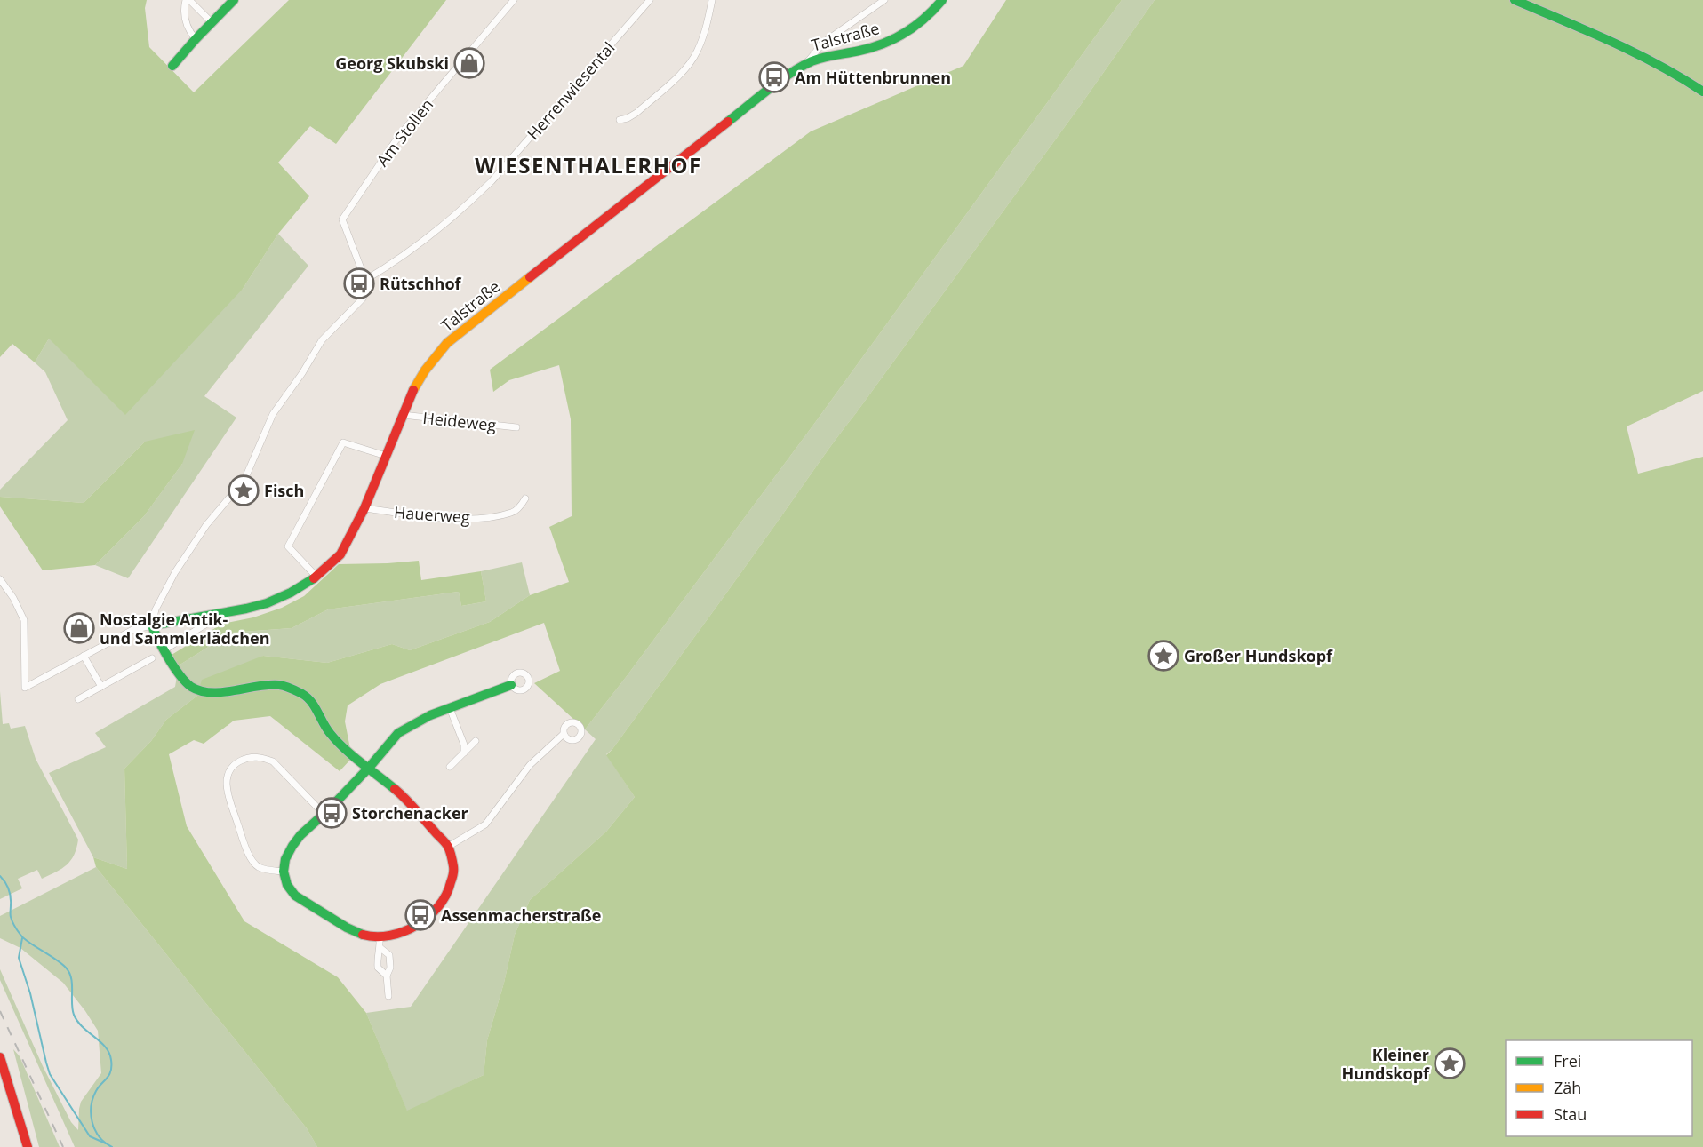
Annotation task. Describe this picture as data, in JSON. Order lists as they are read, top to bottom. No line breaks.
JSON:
{"streets":{"street":["Talstraße","Herrenwiesental","Am Stollen","Heideweg","Hauerweg"]},"crossings":[["Talstraße","Heideweg"],["Talstraße","Hauerweg"],["Herrenwiesental","Am Stollen"]],"districts":["WIESENTHALERHOF"],"places":{"shop":["Georg Skubski","Nostalgie Antik- und Sammlerlädchen"],"bus stop":["Am Hüttenbrunnen","Rütschhof","Storchenacker","Assenmacherstraße"],"place":["Fisch","Großer Hundskopf","Kleiner Hundskopf"]},"legend":["Frei","Zäh","Stau"]}
